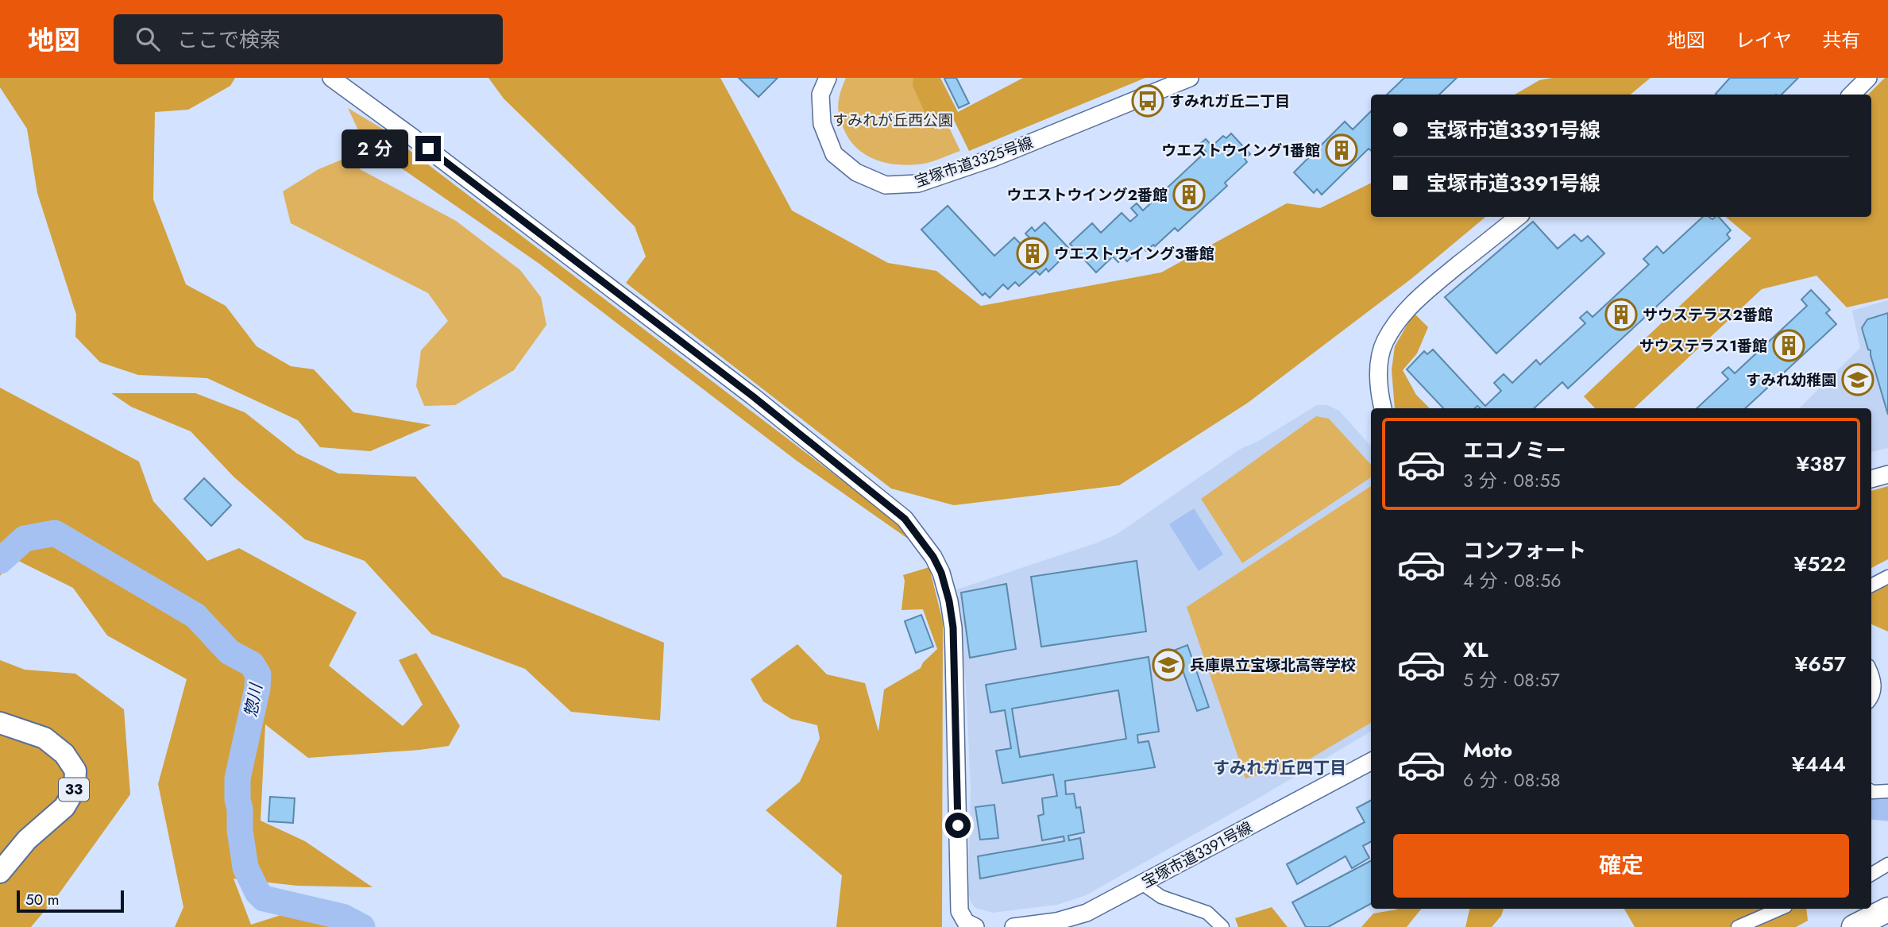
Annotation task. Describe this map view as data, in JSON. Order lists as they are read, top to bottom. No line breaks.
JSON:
{"streets":{"main road":["33"],"street":["宝塚市道3325号線","宝塚市道3391号線"]},"districts":["すみれガ丘四丁目"],"water":["惣川"],"parks":["すみれが丘西公園"],"places":{"bus stop":["すみれガ丘二丁目"],"building":["ウエストウイング1番館","ウエストウイング2番館","ウエストウイング3番館","サウステラス2番館","サウステラス1番館"],"school or university":["すみれ幼稚園","兵庫県立宝塚北高等学校"]},"scale_bar":"50 m","page":{"header":"地図","search":"ここで検索","nav":["地図","レイヤ","共有"],"banner":["宝塚市道3391号線","宝塚市道3391号線"],"bubble":"2 分","list":[{"name":"エコノミー","note":"3 分 · 08:55","value":"¥387"},{"name":"コンフォート","note":"4 分 · 08:56","value":"¥522"},{"name":"XL","note":"5 分 · 08:57","value":"¥657"},{"name":"Moto","note":"6 分 · 08:58","value":"¥444"}],"buttons":"確定","scale":"50 m"}}
